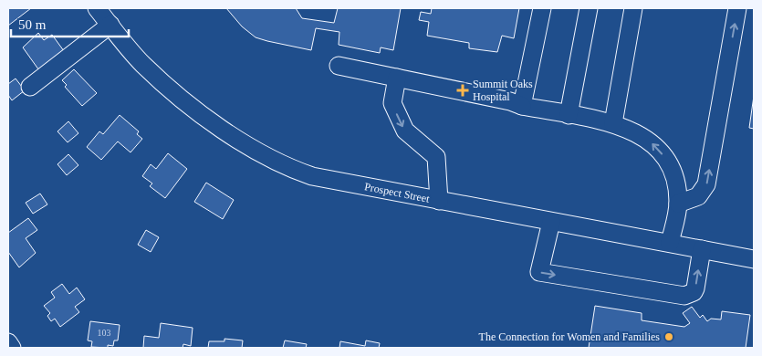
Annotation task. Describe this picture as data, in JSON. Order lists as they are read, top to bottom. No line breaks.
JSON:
{"streets":{"street":["Prospect Street"]},"places":{"health":["Summit Oaks Hospital"],"other":["The Connection for Women and Families"]},"house_numbers":["103"],"scale_bar":"50 m"}
